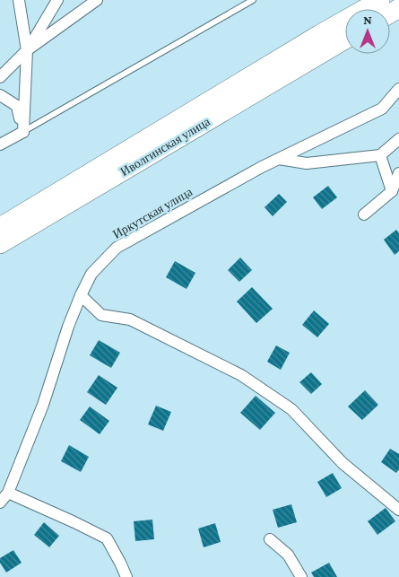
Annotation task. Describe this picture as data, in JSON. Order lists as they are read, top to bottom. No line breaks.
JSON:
{"streets":{"main road":["Иволгинская улица"],"street":["Иркутская улица"]},"north":"top"}
